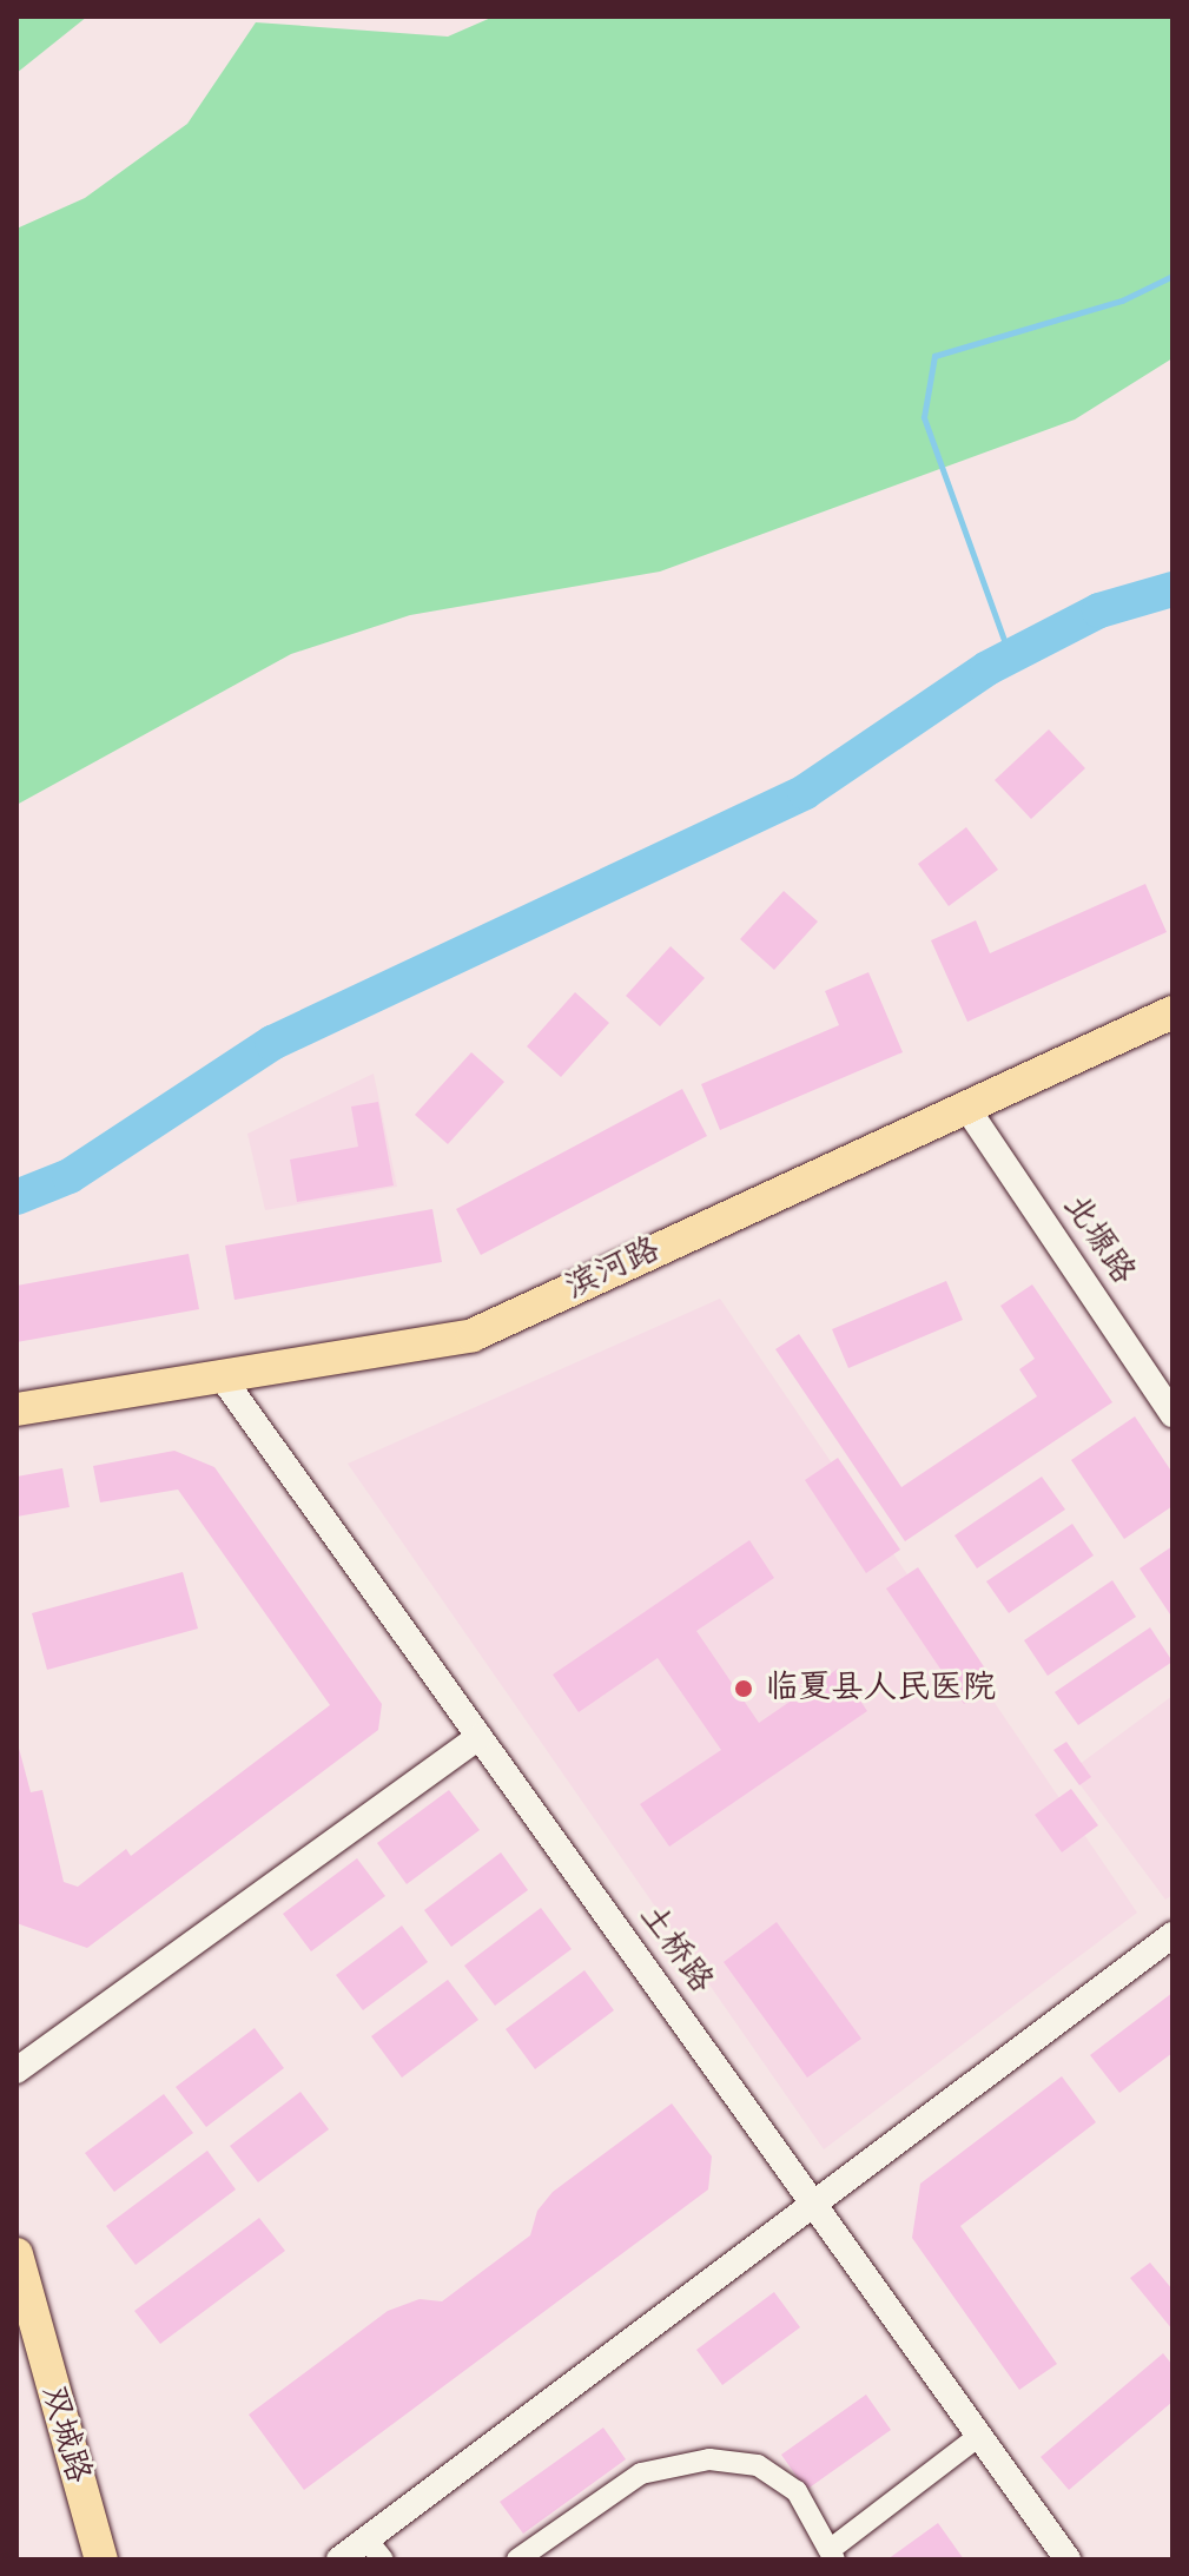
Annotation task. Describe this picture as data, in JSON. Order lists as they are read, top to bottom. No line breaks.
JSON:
{"streets":{"main road":["滨河路","双城路"],"street":["北塬路","土桥路"]},"crossings":[["北塬路","滨河路"],["滨河路","土桥路"]],"places":["临夏县人民医院"]}
